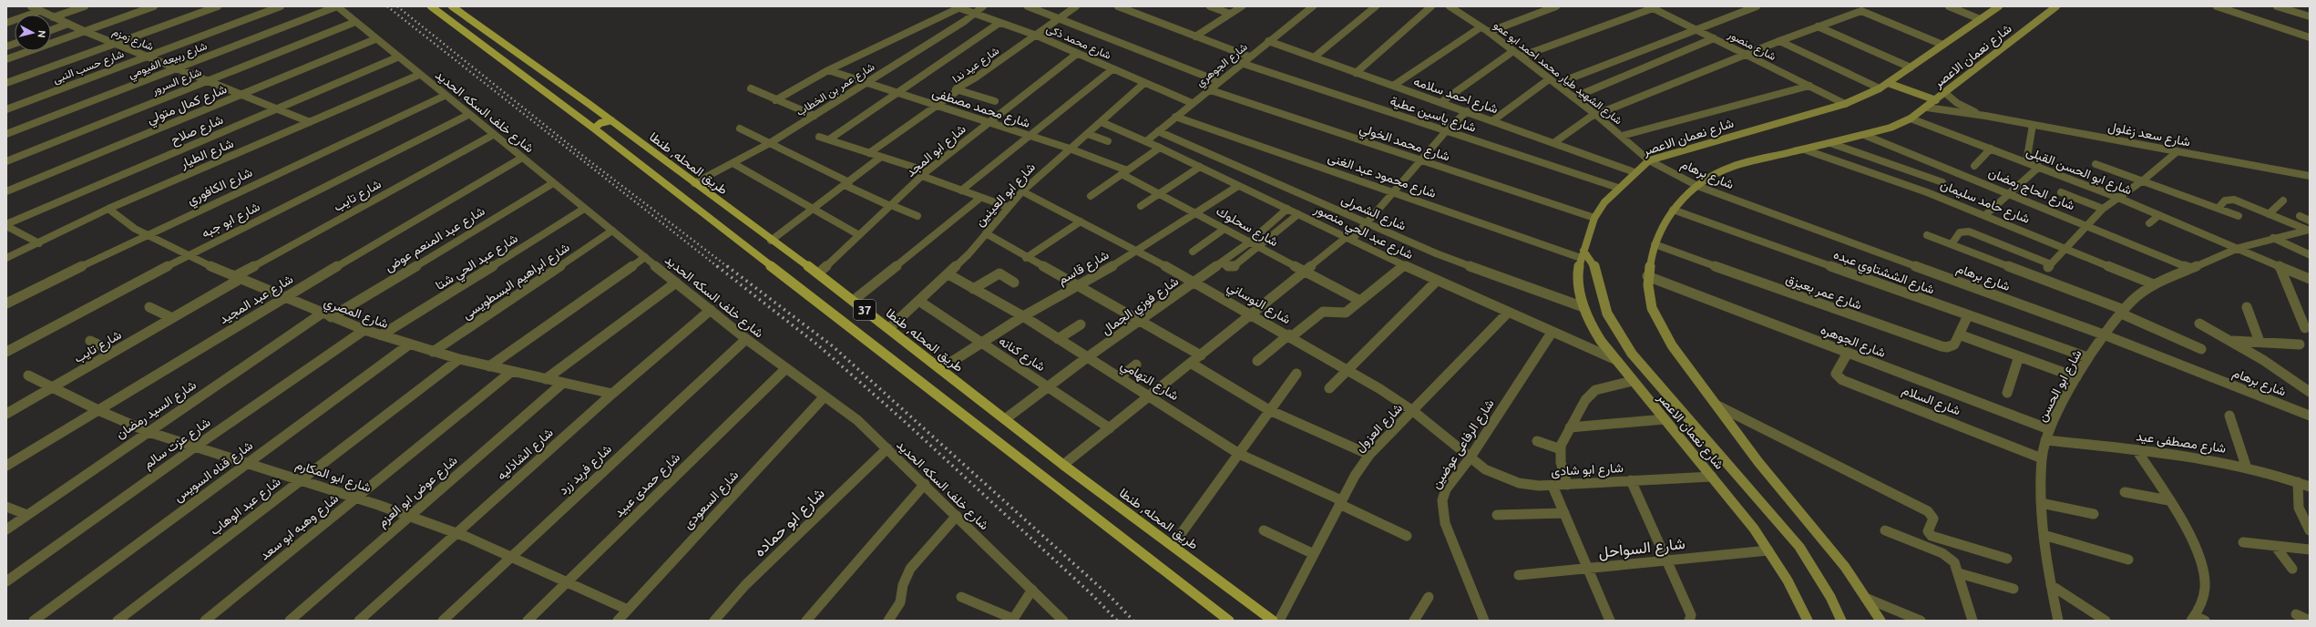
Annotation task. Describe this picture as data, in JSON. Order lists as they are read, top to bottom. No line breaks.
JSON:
{"streets":{"main road":["شارع نعمان الاعصر","طريق المحله, طنطا","37"],"street":["شارع زمزم","شارع محمد ذكى","شارع منصور","شارع ربيعه الفيومي","شارع عيد ندا","شارع الجوهري","شارع حسب النبى","شارع الشهيد طيار محمد احمد ابو عمو","شارع السرور","شارع عمر بن الخطاب","شارع احمد سلامه","شارع كمال متولي","شارع محمد مصطفى","شارع خلف السكه الحديد","شارع ياسين عطية","شارع صلاح","شارع سعد زغلول","شارع محمد الخولي","شارع ابو المجد","شارع الطيار","شارع ابو الحسن القبلى","شارع برهام","شارع محمود عبد الغنى","شارع الكافوري","شارع الحاج رمضان","شارع ابو العينين","شارع تايب","شارع حامد سليمان","شارع الشمرلى","شارع ابو جبه","شارع سحلوك","شارع عبد الحي منصور","شارع عبد المنعم عوض","شارع عبد الحي شتا","شارع قاسم","شارع الششتاوي عبده","شارع ابراهيم البسطويسى","شارع عمر بعيزق","شارع عبد المجيد","شارع النوساني","شارع فوزي الجمال","شارع المصري","شارع الجوهره","شارع كنانه","شارع التهامي","شارع ابو الحسن","شارع السلام","شارع السيد رمضان","شارع العزول","شارع مصطفى عيد","شارع عزت سالم","شارع الرفاعى عوضين","شارع الشاذليه","شارع فريد زرد","شارع ابو شادى","شارع قناه السويس","شارع ابو المكارم","شارع حمدى عبيد","شارع عوض ابو العزم","شارع السعودى","شارع عبد الوهاب","شارع ابو حماده","شارع وهبه ابو سعد","شارع السواحل"]},"crossings":[["شارع زمزم","شارع ربيعه الفيومي"],["شارع زمزم","شارع حسب النبى"],["شارع زمزم","شارع السرور"],["شارع زمزم","شارع كمال متولي"],["شارع زمزم","شارع صلاح"],["شارع زمزم","شارع الطيار"],["شارع محمد ذكى","شارع عيد ندا"],["شارع محمد ذكى","شارع الجوهري"],["شارع محمد ذكى","شارع عمر بن الخطاب"],["شارع محمد ذكى","شارع ابو المجد"],["شارع محمد ذكى","شارع ابو العينين"],["شارع منصور","شارع نعمان الاعصر"],["شارع نعمان الاعصر","شارع الشهيد طيار محمد احمد ابو عمو"],["شارع نعمان الاعصر","شارع احمد سلامه"],["شارع نعمان الاعصر","شارع ياسين عطية"],["شارع نعمان الاعصر","شارع سعد زغلول"],["شارع نعمان الاعصر","شارع محمد الخولي"],["شارع نعمان الاعصر","شارع ابو الحسن القبلى"],["شارع نعمان الاعصر","شارع برهام"],["شارع نعمان الاعصر","شارع محمود عبد الغنى"],["شارع نعمان الاعصر","شارع الحاج رمضان"],["شارع نعمان الاعصر","شارع حامد سليمان"],["شارع نعمان الاعصر","شارع الشمرلى"],["شارع نعمان الاعصر","شارع عبد الحي منصور"],["شارع نعمان الاعصر","شارع الششتاوي عبده"],["شارع نعمان الاعصر","شارع عمر بعيزق"],["شارع نعمان الاعصر","شارع الجوهره"],["شارع نعمان الاعصر","شارع ابو شادى"],["شارع نعمان الاعصر","شارع السواحل"],["شارع ربيعه الفيومي","شارع خلف السكه الحديد"],["شارع عيد ندا","شارع محمد مصطفى"],["شارع الجوهري","شارع احمد سلامه"],["شارع الجوهري","شارع ياسين عطية"],["شارع الجوهري","شارع محمد الخولي"],["شارع الجوهري","شارع محمود عبد الغنى"],["شارع الجوهري","شارع الشمرلى"],["شارع الجوهري","شارع عبد الحي منصور"],["شارع الشهيد طيار محمد احمد ابو عمو","شارع برهام"],["شارع السرور","شارع خلف السكه الحديد"],["شارع عمر بن الخطاب","شارع محمد مصطفى"],["شارع عمر بن الخطاب","طريق المحله, طنطا"],["شارع كمال متولي","شارع خلف السكه الحديد"],["شارع محمد مصطفى","شارع ابو المجد"],["شارع محمد مصطفى","شارع ابو العينين"],["شارع محمد مصطفى","شارع سحلوك"],["شارع خلف السكه الحديد","شارع صلاح"],["شارع خلف السكه الحديد","شارع الطيار"],["شارع خلف السكه الحديد","شارع الكافوري"],["شارع خلف السكه الحديد","شارع تايب"],["شارع خلف السكه الحديد","شارع ابو جبه"],["شارع خلف السكه الحديد","شارع عبد المنعم عوض"],["شارع خلف السكه الحديد","شارع عبد الحي شتا"],["شارع خلف السكه الحديد","شارع ابراهيم البسطويسى"],["شارع خلف السكه الحديد","شارع عبد المجيد"],["شارع خلف السكه الحديد","شارع الشاذليه"],["شارع خلف السكه الحديد","شارع فريد زرد"],["شارع خلف السكه الحديد","شارع حمدى عبيد"],["شارع خلف السكه الحديد","شارع السعودى"],["شارع خلف السكه الحديد","شارع ابو حماده"],["شارع ابو المجد","طريق المحله, طنطا"],["شارع الطيار","شارع المصري"],["طريق المحله, طنطا","شارع ابو العينين"],["طريق المحله, طنطا","شارع قاسم"],["طريق المحله, طنطا","شارع فوزي الجمال"],["شارع ابو الحسن القبلى","شارع ابو الحسن"],["شارع برهام","شارع ابو الحسن"],["شارع الكافوري","شارع المصري"],["شارع الحاج رمضان","شارع ابو الحسن"],["شارع ابو العينين","شارع عبد الحي منصور"],["شارع ابو العينين","شارع النوساني"],["شارع ابو العينين","شارع كنانه"],["شارع ابو العينين","شارع التهامي"],["شارع تايب","شارع المصري"],["شارع تايب","شارع ابو المكارم"],["شارع حامد سليمان","شارع ابو الحسن"],["شارع ابو جبه","شارع المصري"],["شارع سحلوك","شارع قاسم"],["شارع سحلوك","شارع فوزي الجمال"],["شارع عبد الحي منصور","شارع قاسم"],["شارع عبد الحي منصور","شارع فوزي الجمال"],["شارع عبد الحي منصور","شارع العزول"],["شارع عبد الحي منصور","شارع الرفاعى عوضين"],["شارع عبد المنعم عوض","شارع المصري"],["شارع عبد المنعم عوض","شارع السيد رمضان"],["شارع عبد الحي شتا","شارع المصري"],["شارع قاسم","شارع النوساني"],["شارع قاسم","شارع كنانه"],["شارع قاسم","شارع التهامي"],["شارع الششتاوي عبده","شارع عمر بعيزق"],["شارع الششتاوي عبده","شارع ابو الحسن"],["شارع ابراهيم البسطويسى","شارع المصري"],["شارع عبد المجيد","شارع المصري"],["شارع عبد المجيد","شارع ابو المكارم"],["شارع النوساني","شارع فوزي الجمال"],["شارع النوساني","شارع العزول"],["شارع النوساني","شارع الرفاعى عوضين"],["شارع النوساني","شارع ابو شادى"],["شارع فوزي الجمال","شارع كنانه"],["شارع فوزي الجمال","شارع التهامي"],["شارع المصري","شارع السيد رمضان"],["شارع المصري","شارع عزت سالم"],["شارع المصري","شارع الشاذليه"],["شارع المصري","شارع قناه السويس"],["شارع المصري","شارع عوض ابو العزم"],["شارع المصري","شارع عبد الوهاب"],["شارع المصري","شارع وهبه ابو سعد"],["شارع الجوهره","شارع ابو الحسن"],["شارع الجوهره","شارع السلام"],["شارع التهامي","شارع العزول"],["شارع ابو الحسن","شارع السلام"],["شارع ابو الحسن","شارع مصطفى عيد"],["شارع السيد رمضان","شارع ابو المكارم"],["شارع عزت سالم","شارع ابو المكارم"],["شارع الرفاعى عوضين","شارع ابو شادى"],["شارع الشاذليه","شارع ابو المكارم"],["شارع فريد زرد","شارع ابو المكارم"],["شارع قناه السويس","شارع ابو المكارم"],["شارع ابو المكارم","شارع حمدى عبيد"],["شارع ابو المكارم","شارع عوض ابو العزم"],["شارع ابو المكارم","شارع السعودى"],["شارع ابو المكارم","شارع عبد الوهاب"],["شارع ابو المكارم","شارع وهبه ابو سعد"]],"north":"right"}
